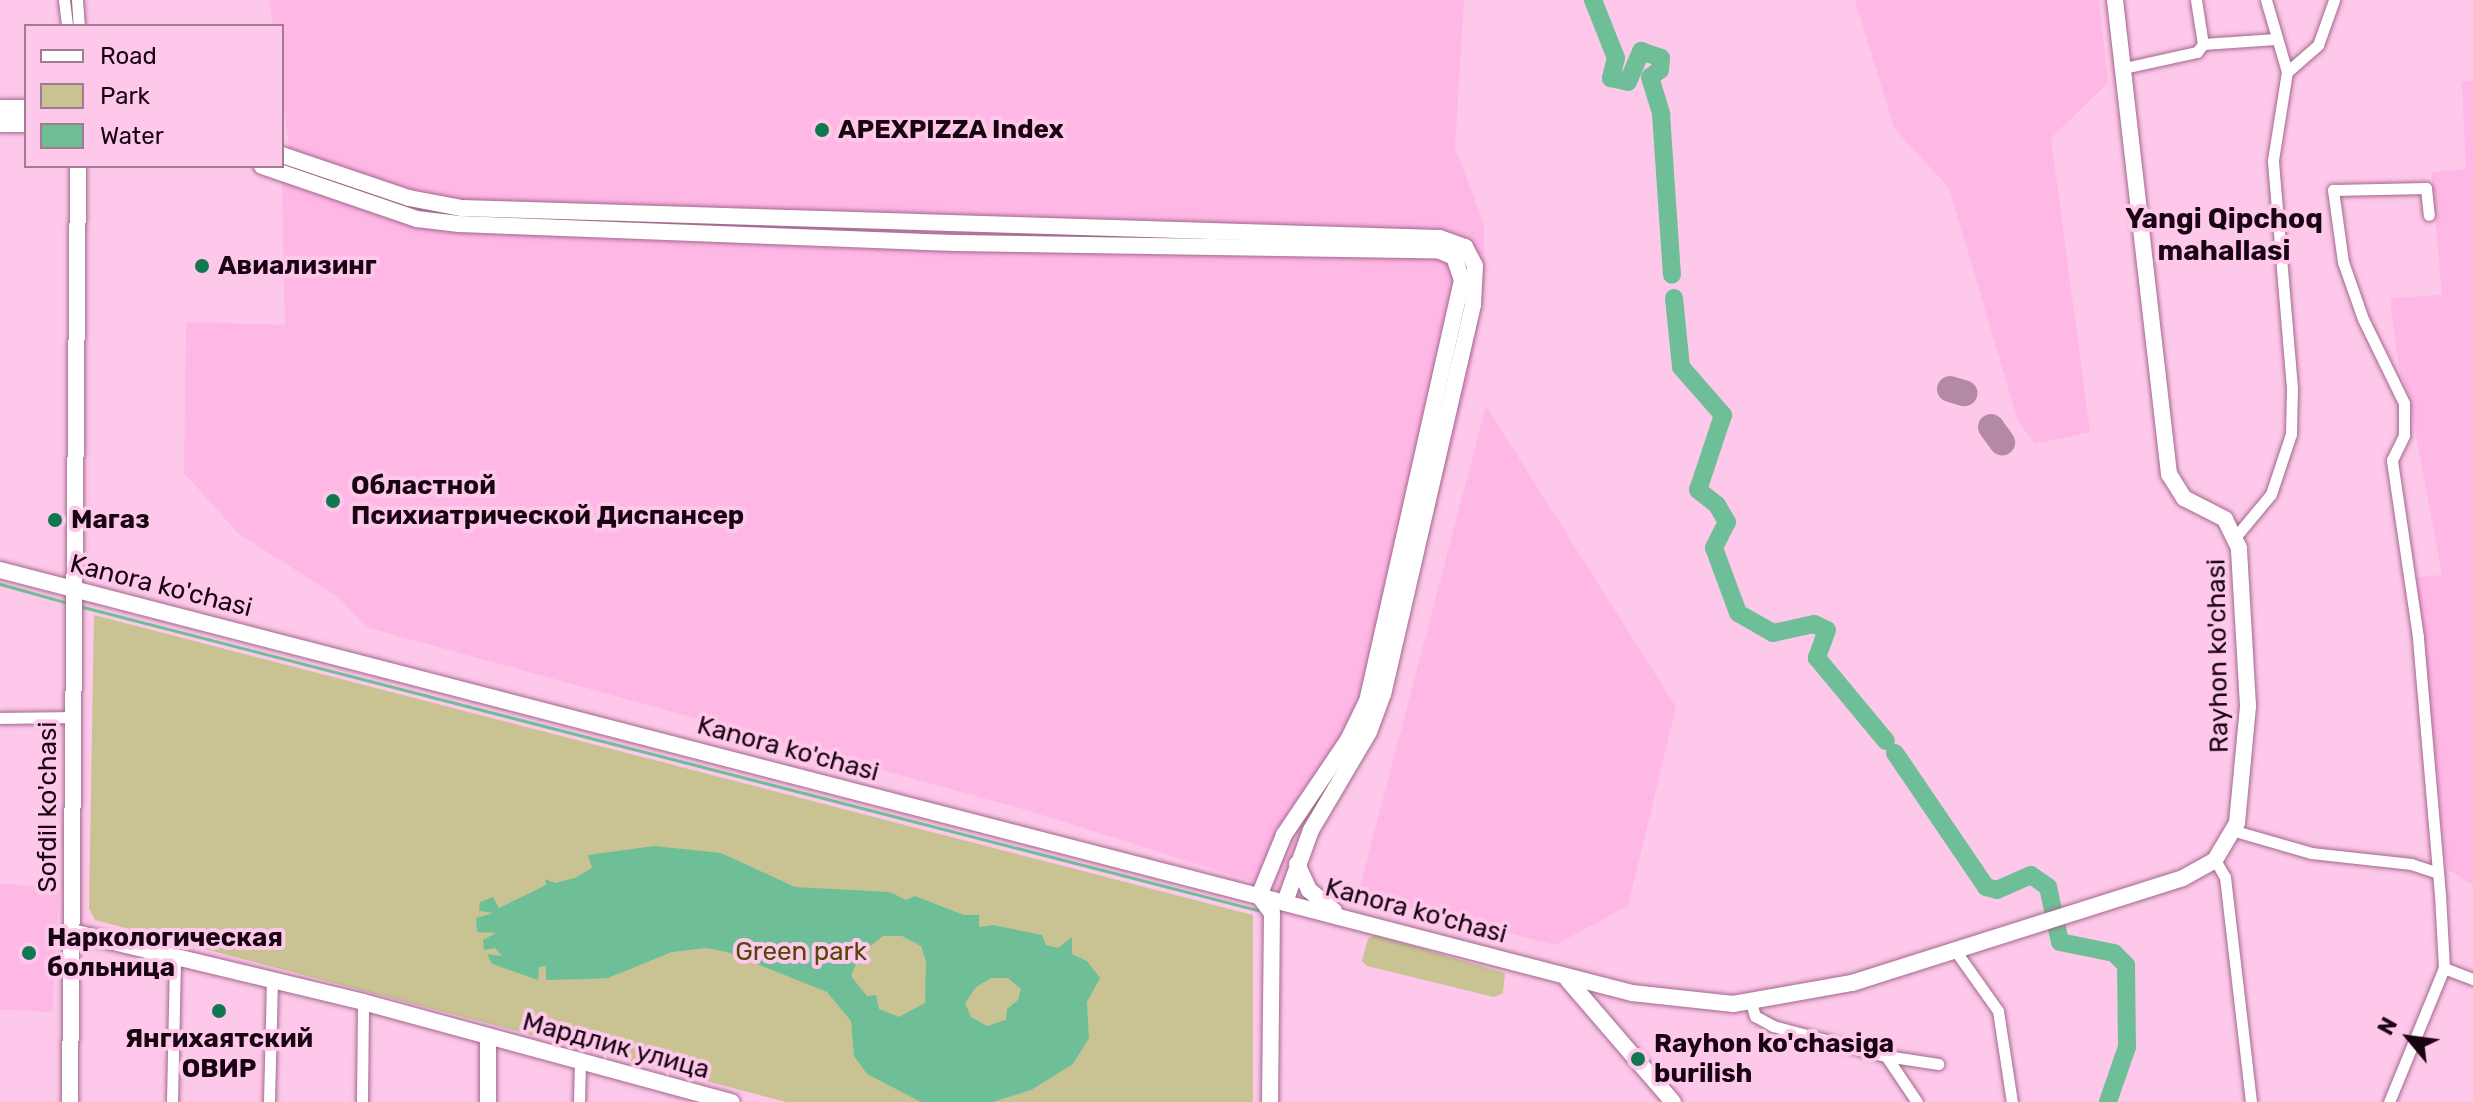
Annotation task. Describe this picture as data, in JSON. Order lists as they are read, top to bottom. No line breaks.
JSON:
{"streets":{"street":["Kanora ko'chasi","Rayhon ko'chasi","Sofdil ko'chasi","Мардлик улица"]},"crossings":[["Kanora ko'chasi","Rayhon ko'chasi"],["Kanora ko'chasi","Sofdil ko'chasi"],["Sofdil ko'chasi","Мардлик улица"]],"districts":["Yangi Qipchoq mahallasi"],"parks":["Green park"],"places":["APEXPIZZA Index","Авиализинг","Областной Психиатрической Диспансер","Магаз","Наркологическая больница","Янгихаятский ОВИР","Rayhon ko'chasiga burilish"],"legend":["Road","Park","Water"],"north":"top left"}
